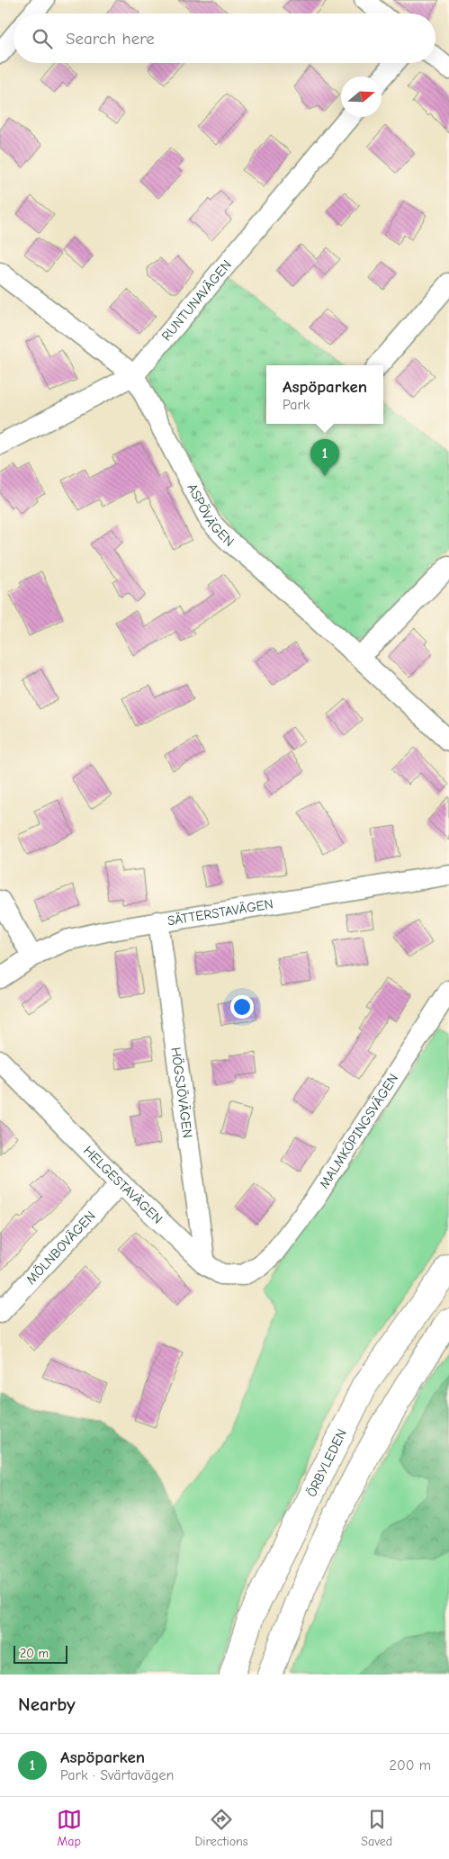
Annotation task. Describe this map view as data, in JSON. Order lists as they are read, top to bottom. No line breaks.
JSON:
{"streets":{"main road":["ÖRBYLEDEN"],"street":["RUNTUNAVÄGEN","ASPÖVÄGEN","SÄTTERSTAVÄGEN","HÖGSJÖVÄGEN","MALMKÖPINGSVÄGEN","HELGESTAVÄGEN","MÖLNBOVÄGEN"]},"crossings":[["RUNTUNAVÄGEN","ASPÖVÄGEN"],["SÄTTERSTAVÄGEN","HÖGSJÖVÄGEN"],["HÖGSJÖVÄGEN","HELGESTAVÄGEN"],["MALMKÖPINGSVÄGEN","HELGESTAVÄGEN"],["HELGESTAVÄGEN","MÖLNBOVÄGEN"]],"scale_bar":"20 m","north":"right","page":{"search":"Search here","popup":["Aspöparken","Park"],"pins":"1","scale":"20 m","heading":"Nearby","list":[{"mark":"1","name":"Aspöparken","note":"Park · Svärtavägen","value":"200 m"}],"nav":["Map","Directions","Saved"]}}
